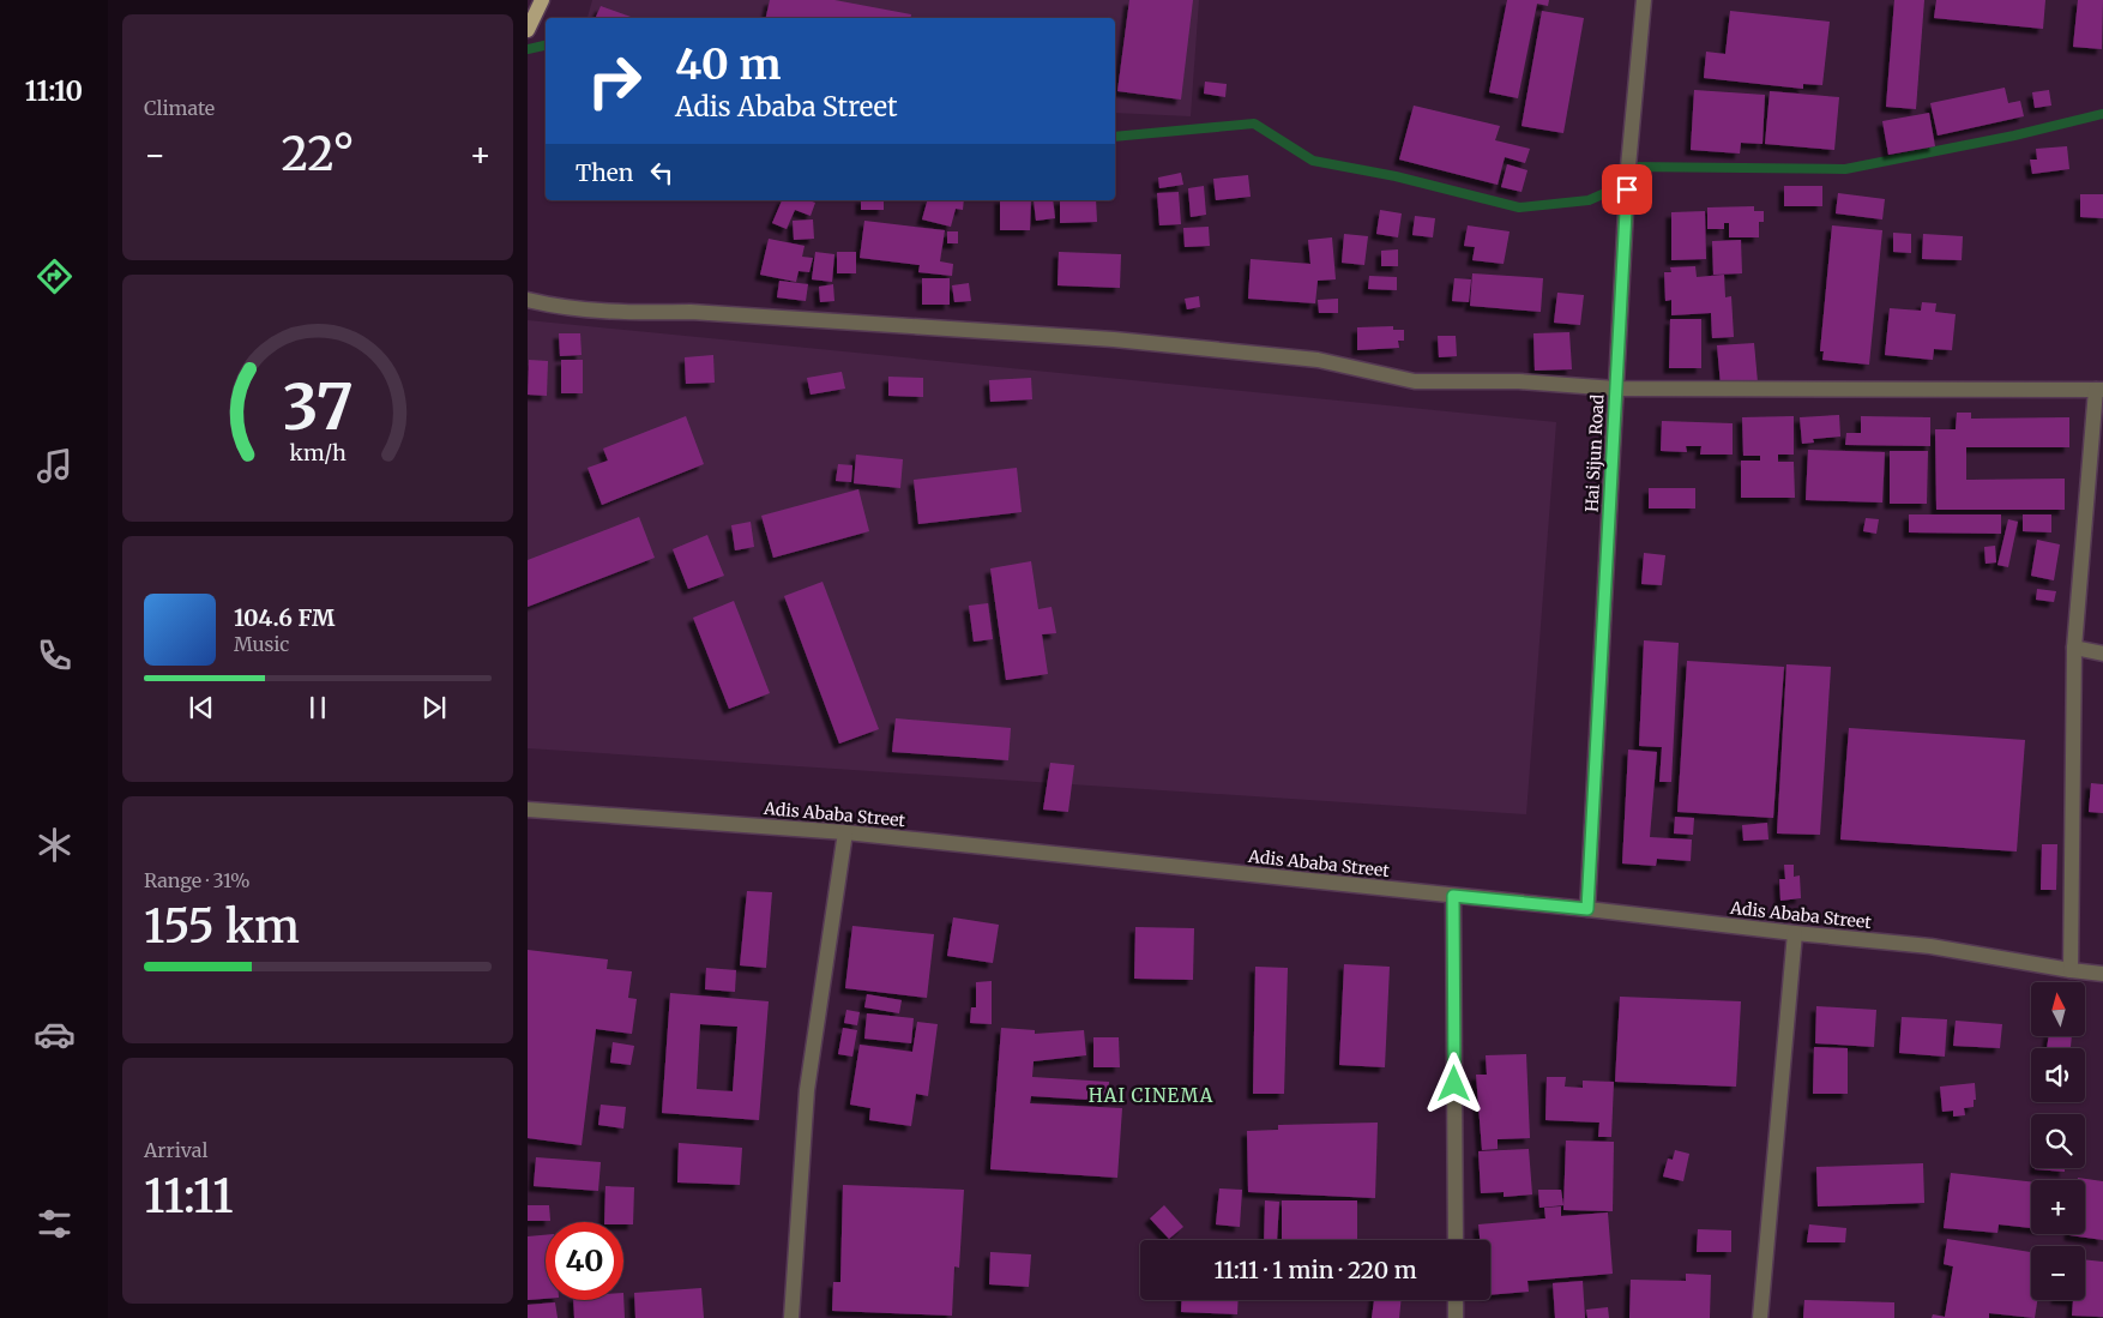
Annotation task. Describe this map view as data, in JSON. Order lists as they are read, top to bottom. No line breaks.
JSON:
{"streets":{"street":["Hai Sijun Road","Adis Ababa Street"]},"crossings":[["Hai Sijun Road","Adis Ababa Street"]],"districts":["HAI CINEMA"],"north":"top","page":{"tabs":"11:10","tile":["Climate",["Range · 31%","155 km"],["Arrival","11:11"]],"turn":["40 m","Adis Ababa Street"],"heat":["−","22°","+"],"then":"Then","song":["104.6 FM","Music"],"map_buttons":["+","−"],"limit":"40","trip":"11:11 · 1 min · 220 m","gauge":["37","km/h"]}}
